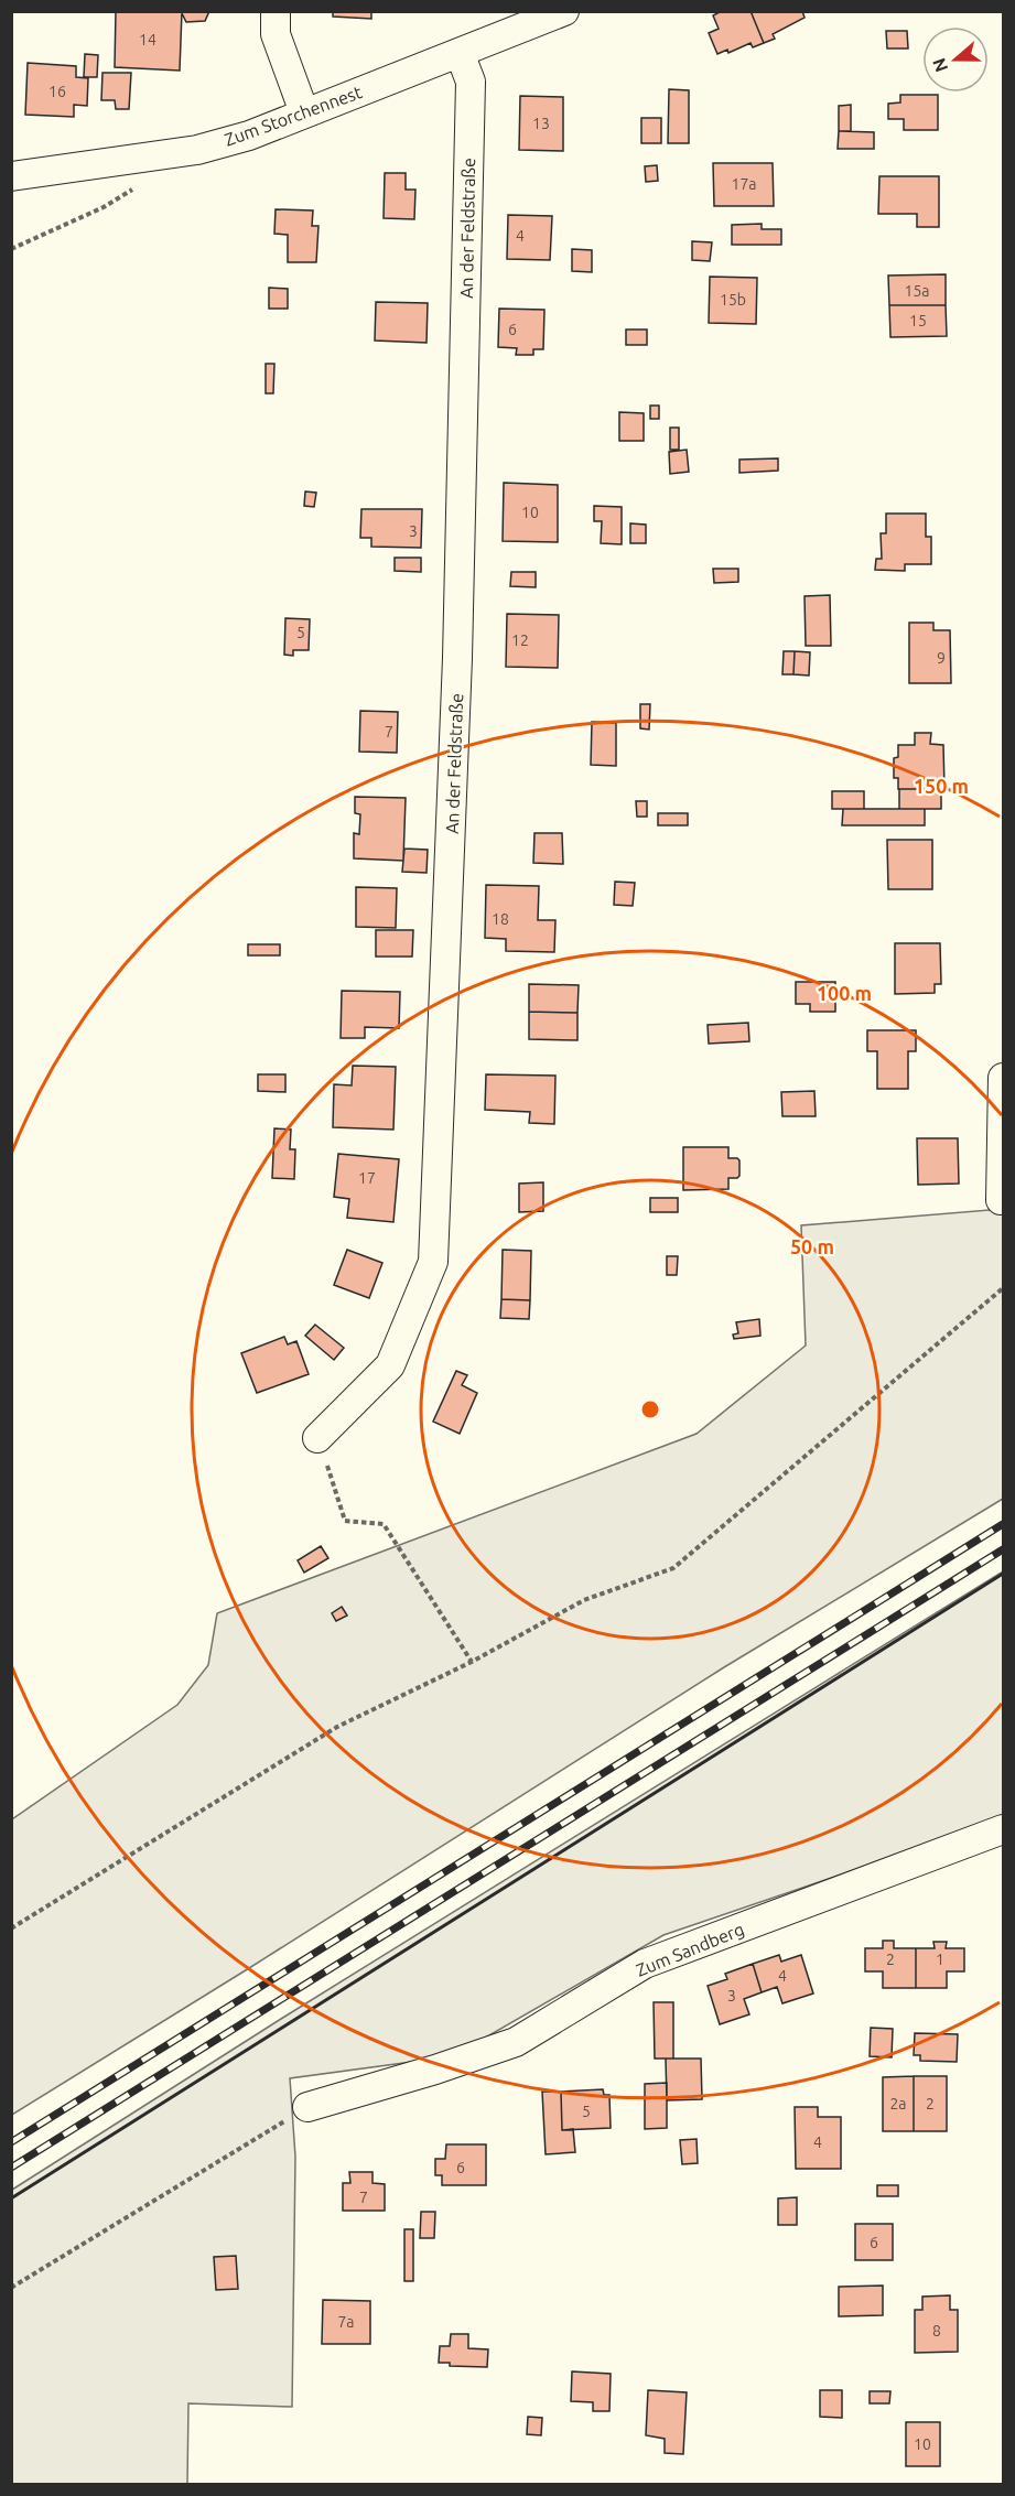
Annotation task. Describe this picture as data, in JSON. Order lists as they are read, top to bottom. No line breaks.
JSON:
{"streets":{"street":["Zum Storchennest","An der Feldstraße","Zum Sandberg"]},"crossings":[["Zum Storchennest","An der Feldstraße"]],"house_numbers":["14","16","13","17a","4","15a","15b","15","6","10","3","5","12","9","7","18","17","2","1","4","3","2a","2","5","4","6","7","6","7a","8","10"],"north":"left","rings":["150 m","100 m","50 m"]}
